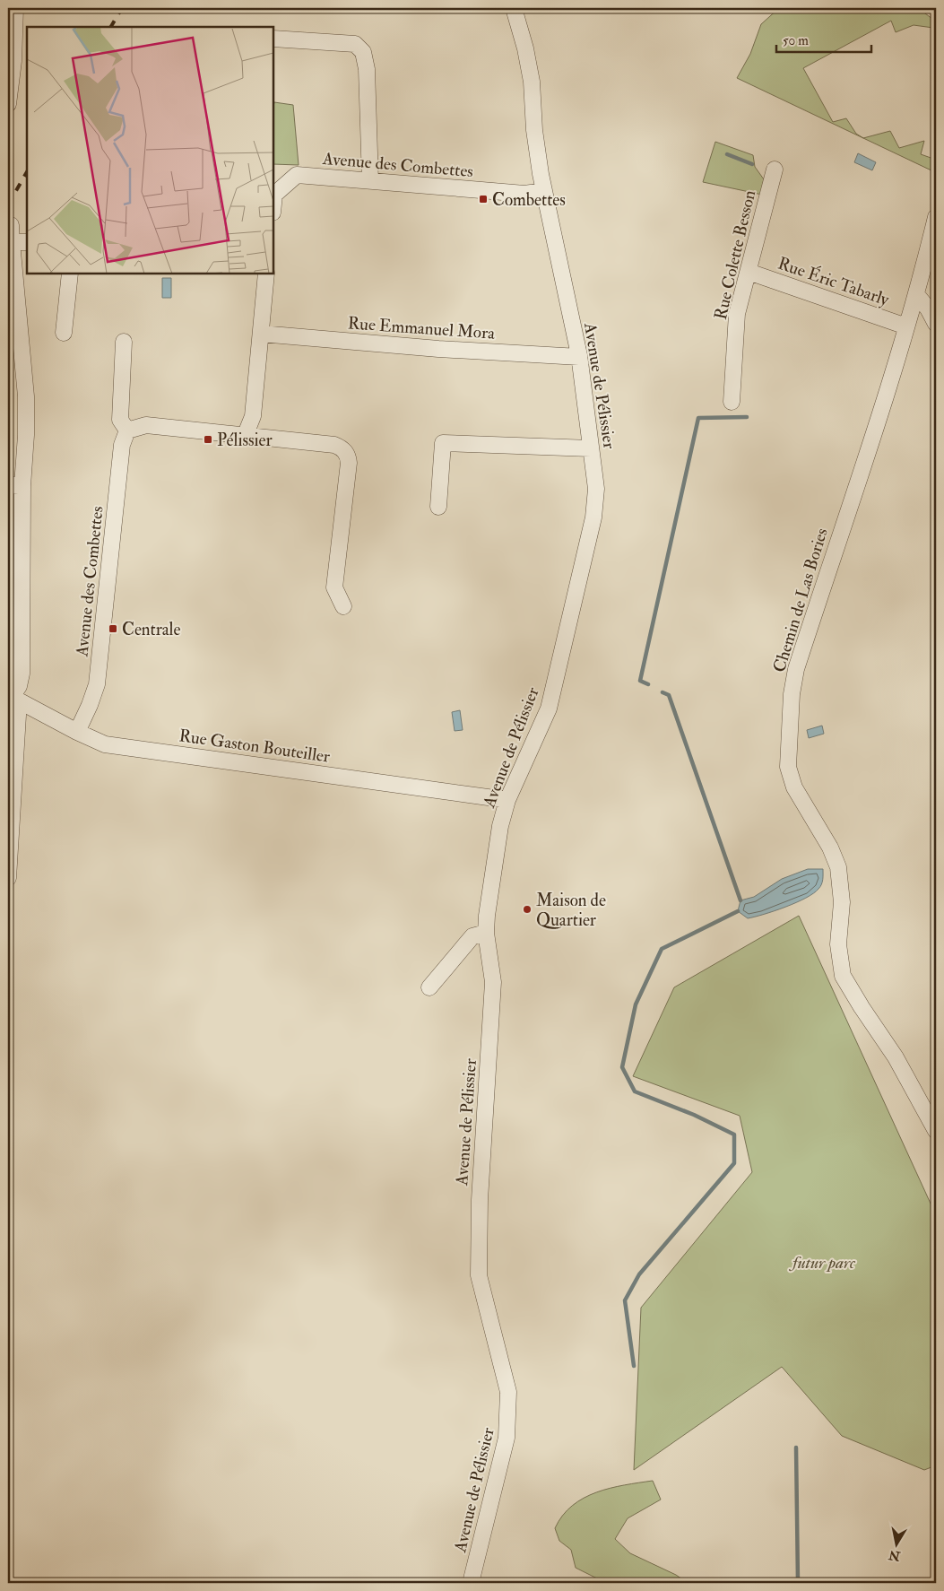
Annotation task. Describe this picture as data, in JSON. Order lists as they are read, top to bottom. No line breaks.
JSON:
{"streets":{"street":["Avenue des Combettes","Rue Colette Besson","Rue Éric Tabarly","Rue Emmanuel Mora","Avenue de Pélissier","Chemin de Las Bories","Rue Gaston Bouteiller"]},"crossings":[["Avenue des Combettes","Avenue de Pélissier"],["Avenue des Combettes","Rue Gaston Bouteiller"],["Rue Colette Besson","Rue Éric Tabarly"],["Rue Éric Tabarly","Chemin de Las Bories"],["Rue Emmanuel Mora","Avenue de Pélissier"],["Avenue de Pélissier","Rue Gaston Bouteiller"]],"parks":["futur parc"],"places":{"transit":["Combettes","Pélissier","Centrale"],"other":["Maison de Quartier"]},"scale_bar":"50 m","north":"bottom"}
